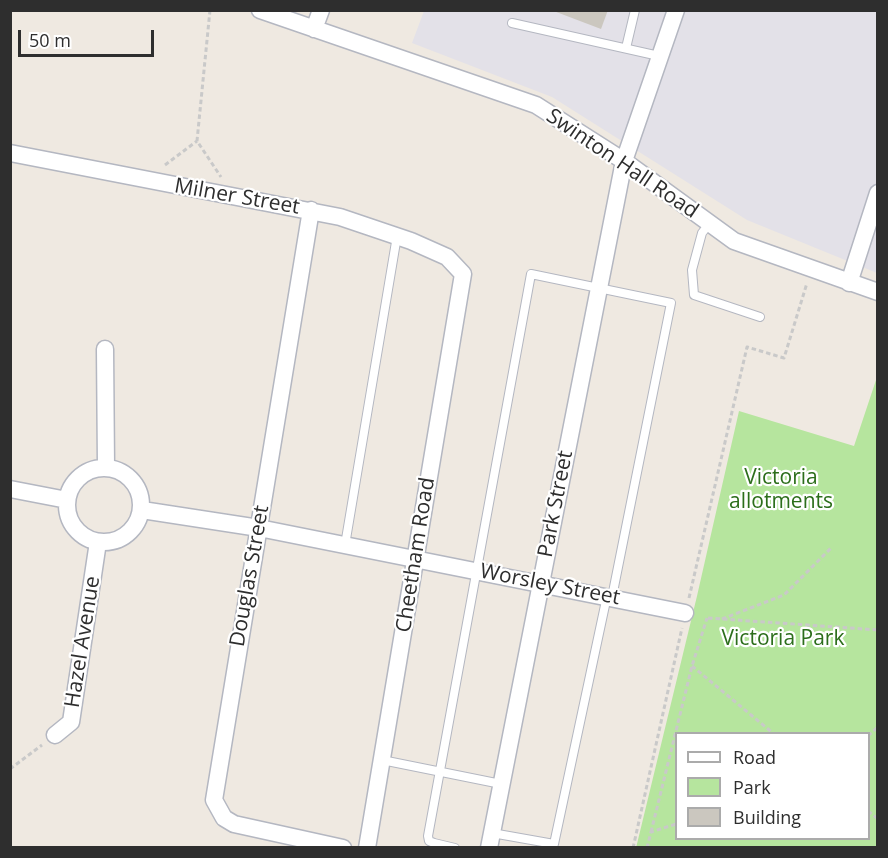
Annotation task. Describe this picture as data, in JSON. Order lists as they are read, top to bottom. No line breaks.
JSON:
{"streets":{"street":["Swinton Hall Road","Milner Street","Park Street","Cheetham Road","Douglas Street","Worsley Street","Hazel Avenue"]},"crossings":[["Swinton Hall Road","Park Street"],["Milner Street","Cheetham Road"],["Milner Street","Douglas Street"],["Park Street","Worsley Street"],["Cheetham Road","Worsley Street"],["Douglas Street","Worsley Street"],["Worsley Street","Hazel Avenue"]],"parks":["Victoria allotments","Victoria Park"],"legend":["Road","Park","Building"],"scale_bar":"50 m"}
